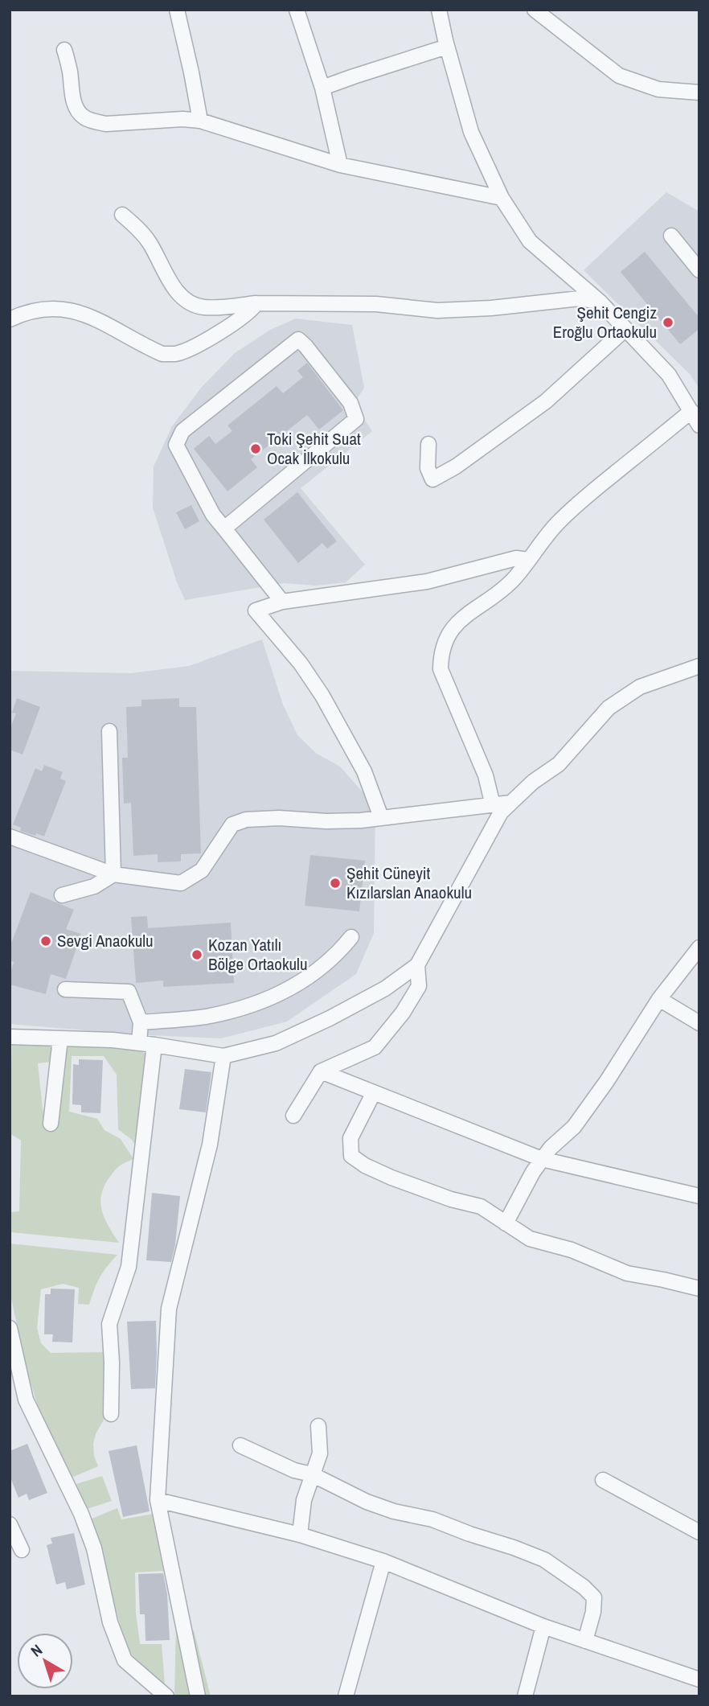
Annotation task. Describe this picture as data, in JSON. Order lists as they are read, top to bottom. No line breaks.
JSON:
{"places":["Şehit Cengiz Eroğlu Ortaokulu","Toki Şehit Suat Ocak İlkokulu","Şehit Cüneyit Kızılarslan Anaokulu","Sevgi Anaokulu","Kozan Yatılı Bölge Ortaokulu"],"north":"top left"}
